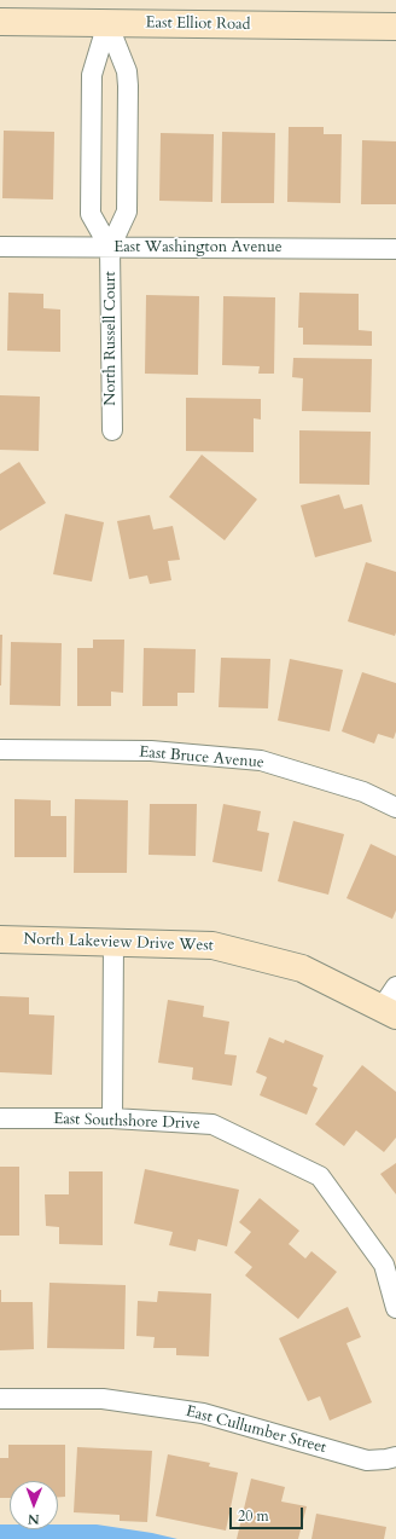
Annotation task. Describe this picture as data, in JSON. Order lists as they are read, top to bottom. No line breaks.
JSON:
{"streets":{"main road":["East Elliot Road","North Lakeview Drive West"],"street":["East Washington Avenue","North Russell Court","East Bruce Avenue","East Southshore Drive","East Cullumber Street"]},"crossings":[["East Elliot Road","North Russell Court"],["East Washington Avenue","North Russell Court"]],"scale_bar":"20 m","north":"bottom"}
